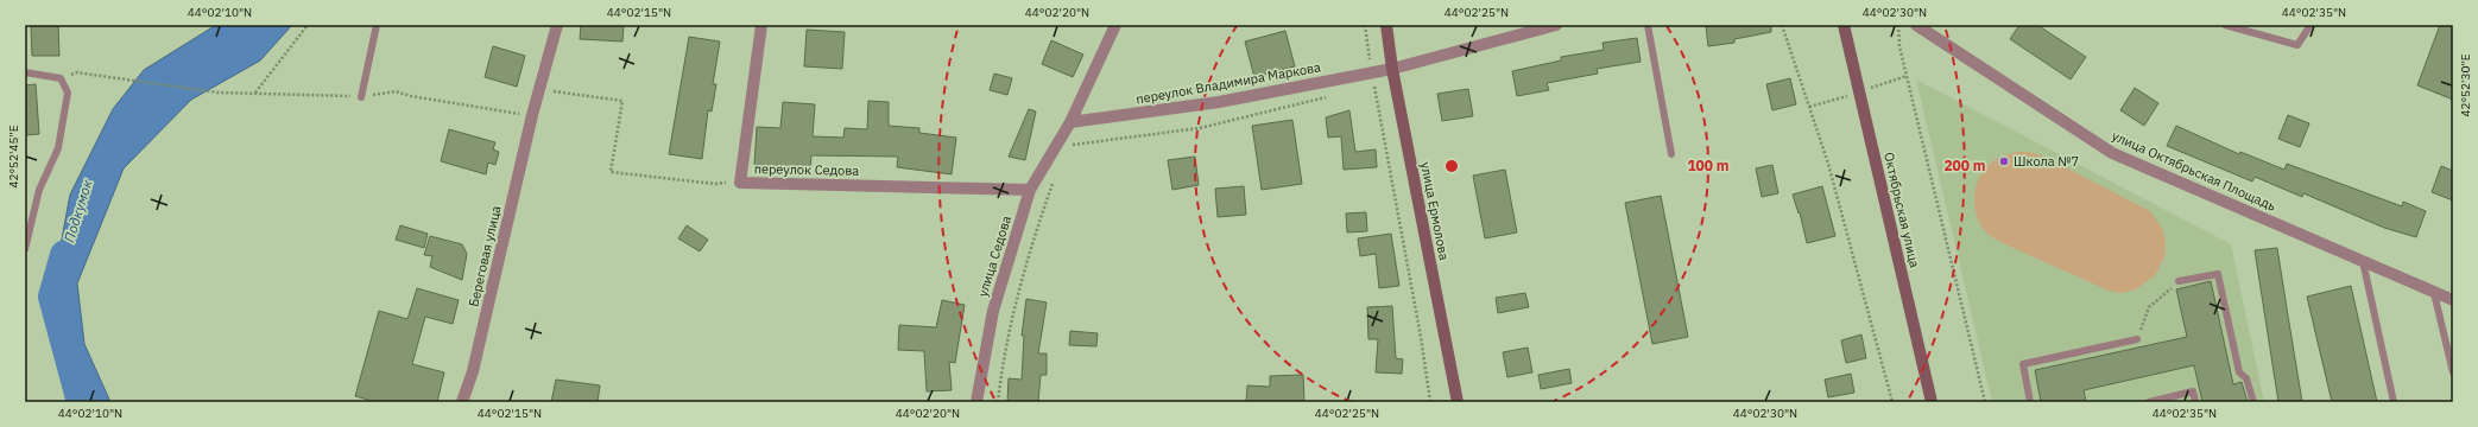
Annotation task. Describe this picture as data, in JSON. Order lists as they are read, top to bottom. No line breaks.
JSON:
{"streets":{"street":["переулок Владимира Маркова","переулок Седова","улица Октябрьская Площадь","Октябрьская улица","улица Ермолова","Береговая улица","улица Седова"]},"crossings":[["переулок Владимира Маркова","улица Ермолова"],["переулок Владимира Маркова","улица Седова"],["переулок Седова","улица Седова"]],"water":["Подкумок"],"places":["Школа №7"],"coordinates":["44°02'10\"N","44°02'15\"N","44°02'20\"N","44°02'25\"N","44°02'30\"N","44°02'35\"N","42°52'30\"E","42°52'45\"E"],"rings":["100 m","200 m"]}
